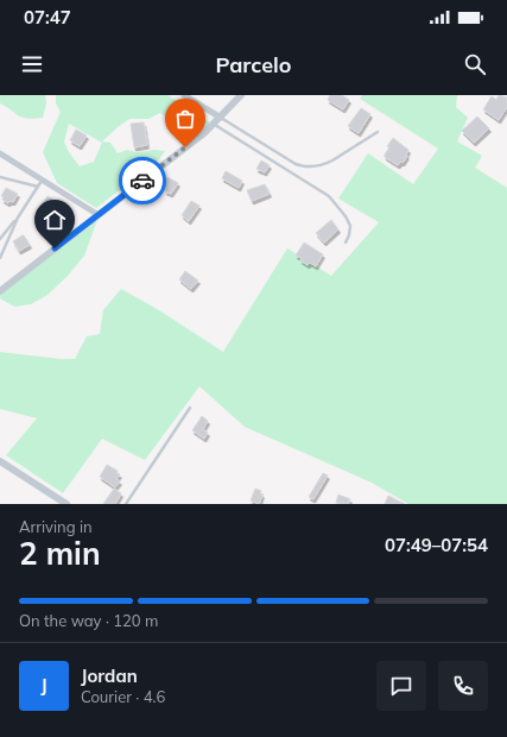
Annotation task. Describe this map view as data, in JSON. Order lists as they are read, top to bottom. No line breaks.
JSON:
{"page":{"status":"07:47","header":"Parcelo","heading":["2 min","Arriving in","07:49–07:54"],"panel":["Jordan","Courier · 4.6"],"bar":"On the way · 120 m","round":"J"}}
